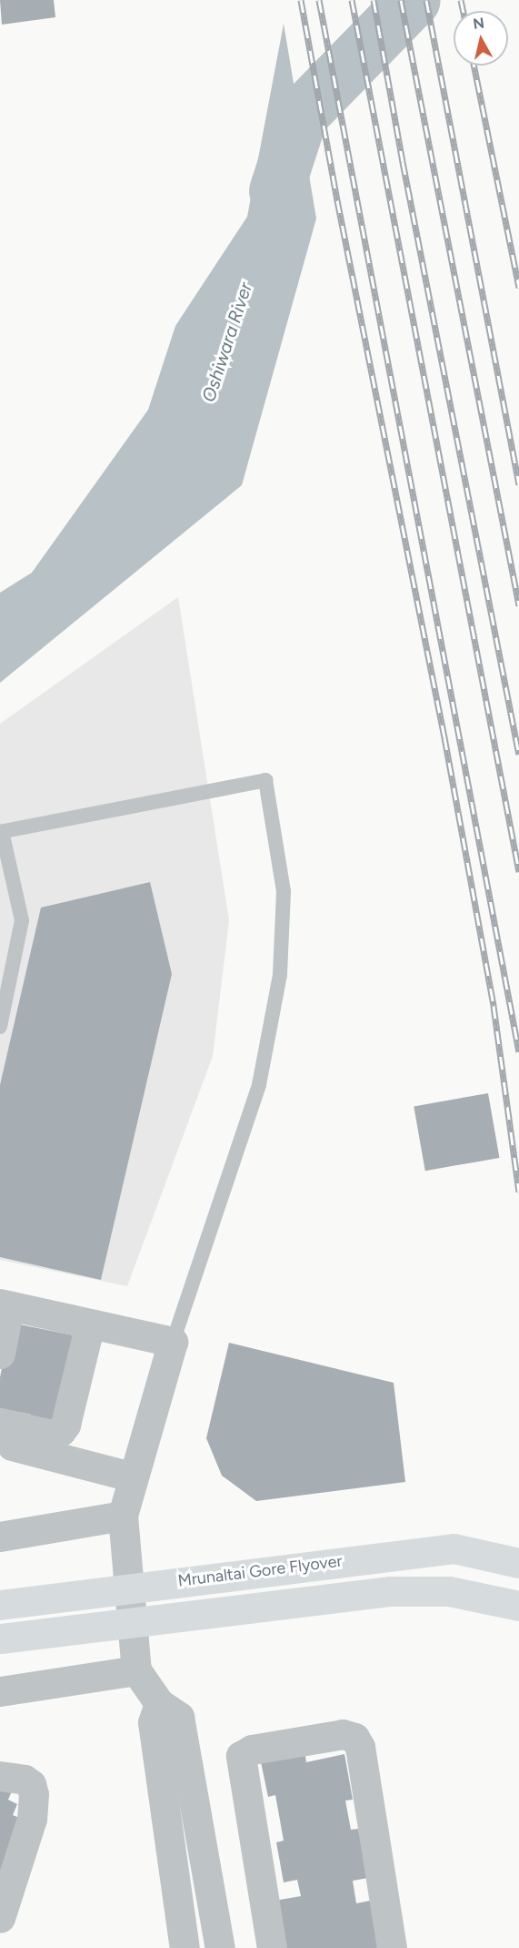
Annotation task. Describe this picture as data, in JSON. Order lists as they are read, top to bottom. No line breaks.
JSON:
{"streets":{"main road":["Mrunaltai Gore Flyover"]},"water":["Oshiwara River"],"north":"top"}
